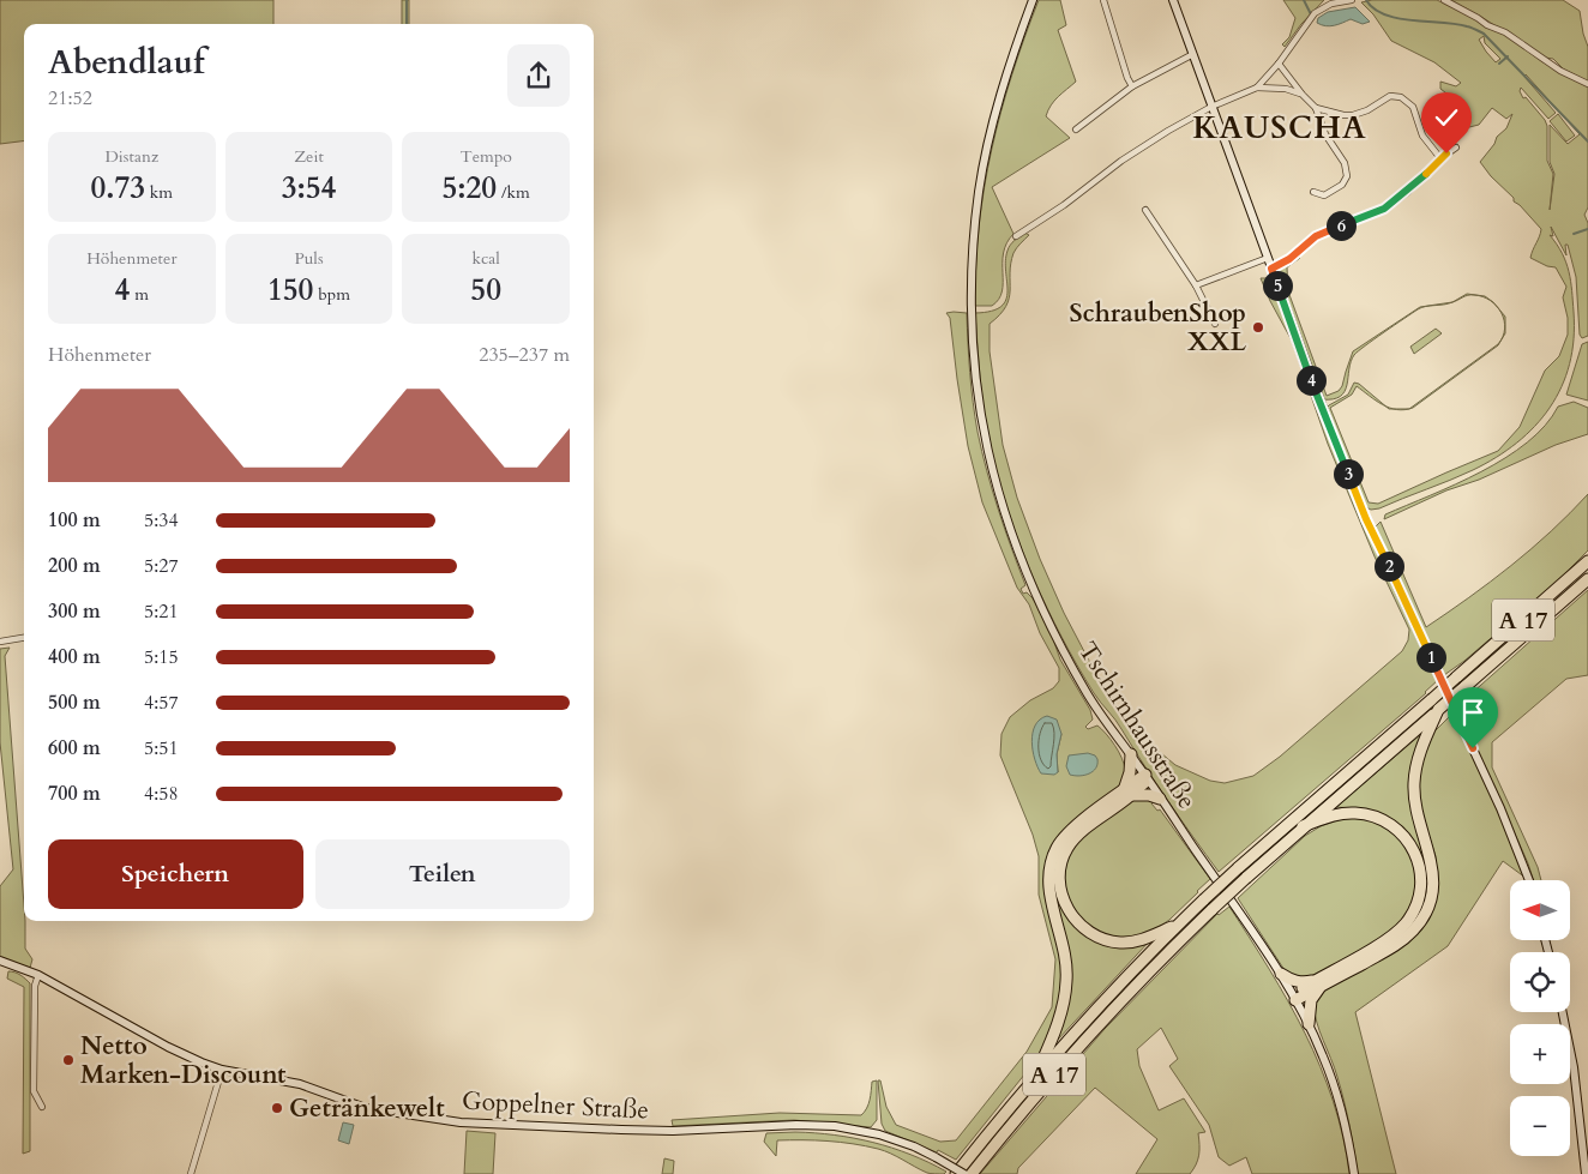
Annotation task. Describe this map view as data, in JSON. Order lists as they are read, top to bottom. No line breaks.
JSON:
{"streets":{"highway":["A 17"],"street":["Tschirnhausstraße","Goppelner Straße"]},"districts":["KAUSCHA"],"places":["SchraubenShop XXL","Netto Marken-Discount","Getränkewelt"],"north":"left","page":{"heading":["Abendlauf","21:52"],"stats":[["Distanz","0.73 km"],["Zeit","3:54"],["Tempo","5:20 /km"],["Höhenmeter","4 m"],["Puls","150 bpm"],["kcal","50"]],"pins":["6","5","4","3","2","1"],"chart":["Höhenmeter","235–237 m"],"list":[{"name":"100 m","note":"5:34"},{"name":"200 m","note":"5:27"},{"name":"300 m","note":"5:21"},{"name":"400 m","note":"5:15"},{"name":"500 m","note":"4:57"},{"name":"600 m","note":"5:51"},{"name":"700 m","note":"4:58"}],"buttons":["Speichern","Teilen"],"map_buttons":["+","−"]}}
